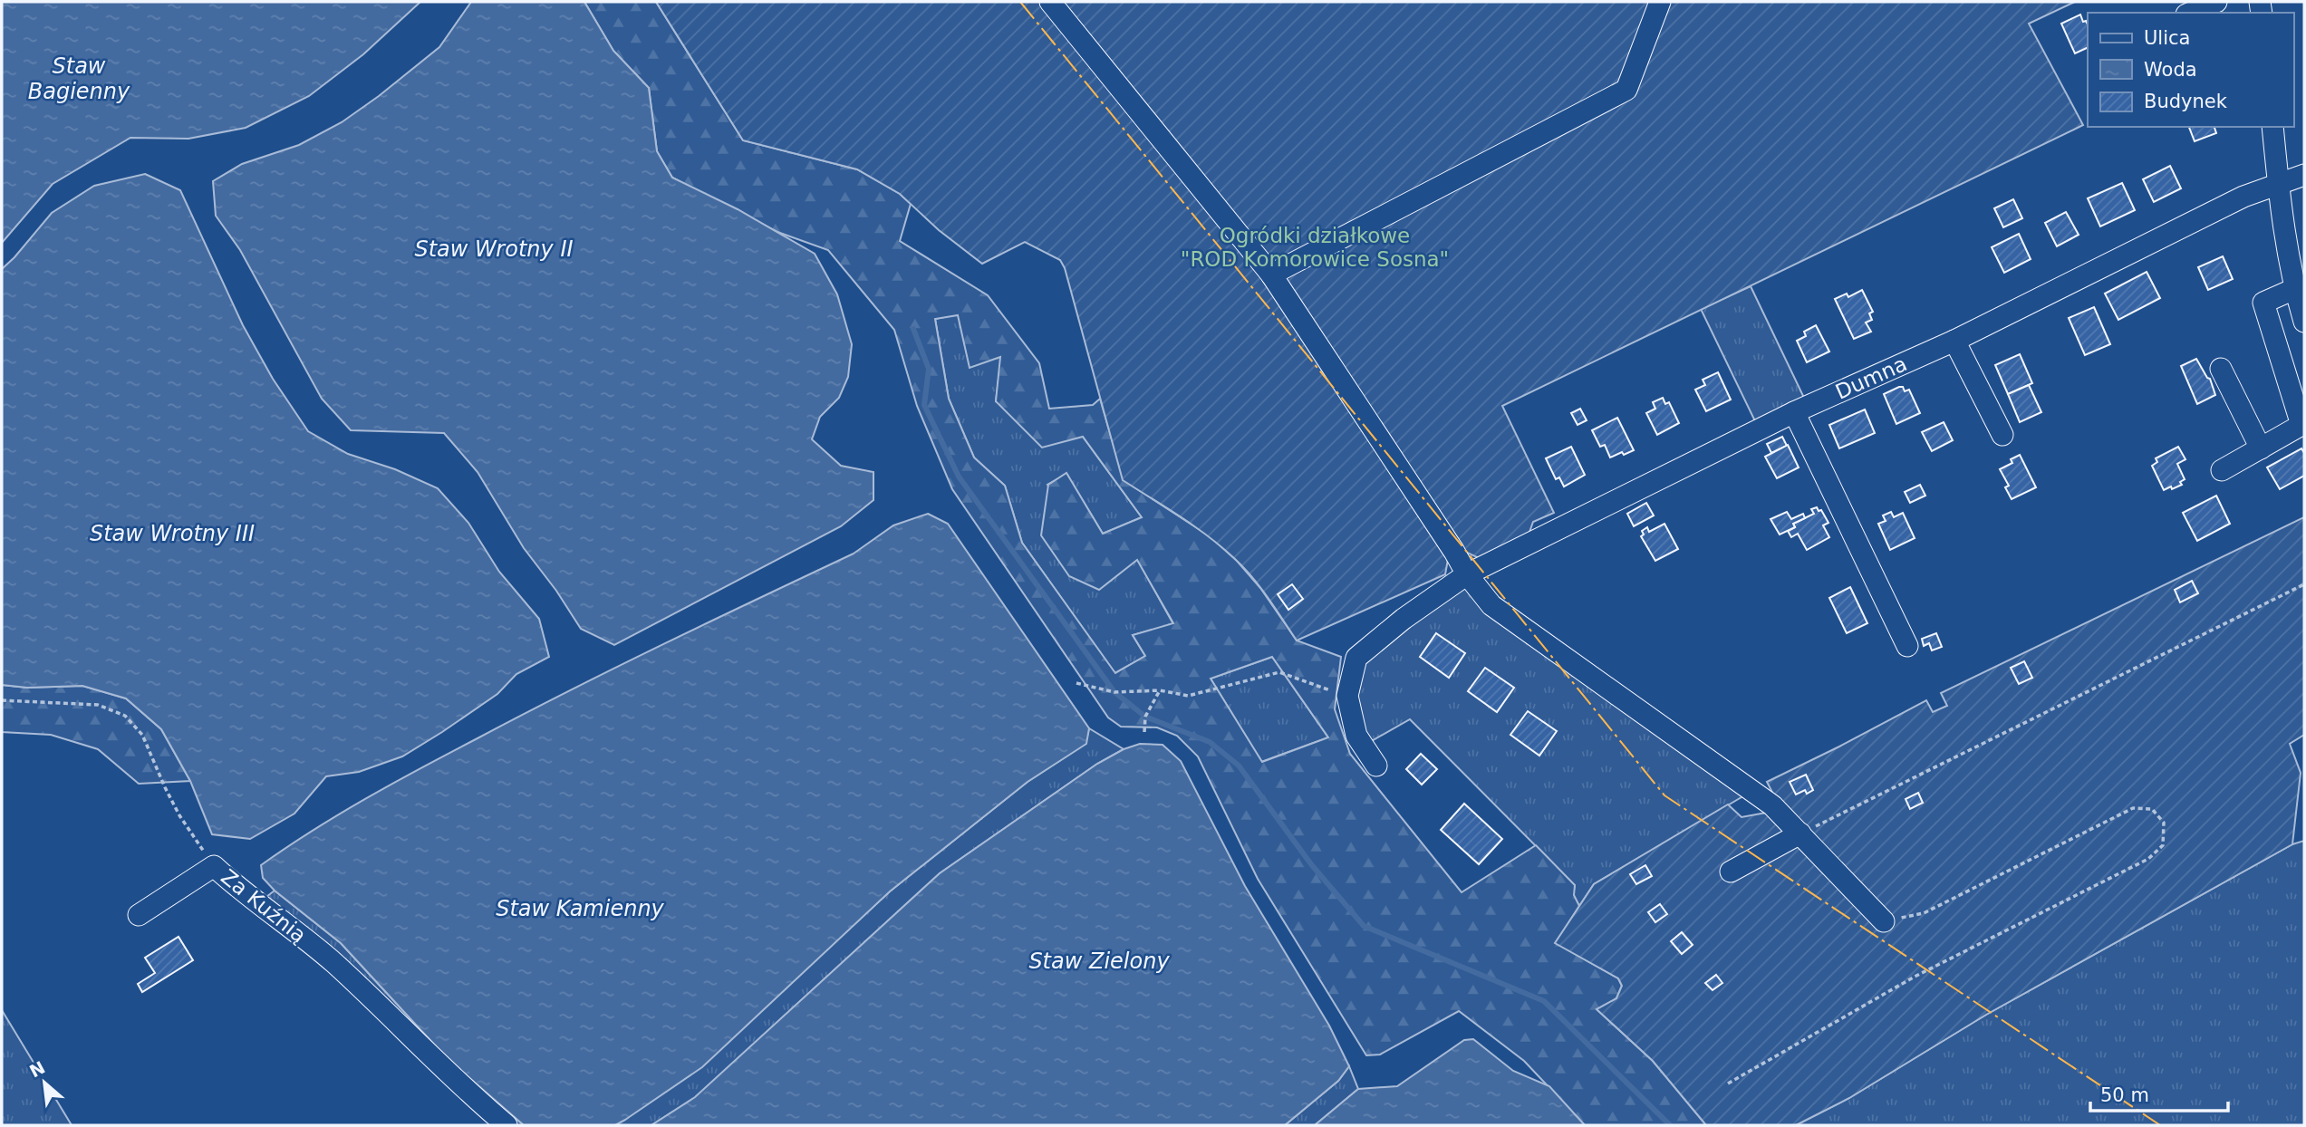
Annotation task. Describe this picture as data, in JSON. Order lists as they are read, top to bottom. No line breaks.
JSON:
{"streets":{"street":["Dumna","Za Kuźnią"]},"water":["Staw Bagienny","Staw Wrotny II","Staw Wrotny III","Staw Kamienny","Staw Zielony"],"parks":["Ogródki działkowe \"ROD Komorowice Sosna\""],"legend":["Ulica","Woda","Budynek"],"scale_bar":"50 m","north":"top left"}
